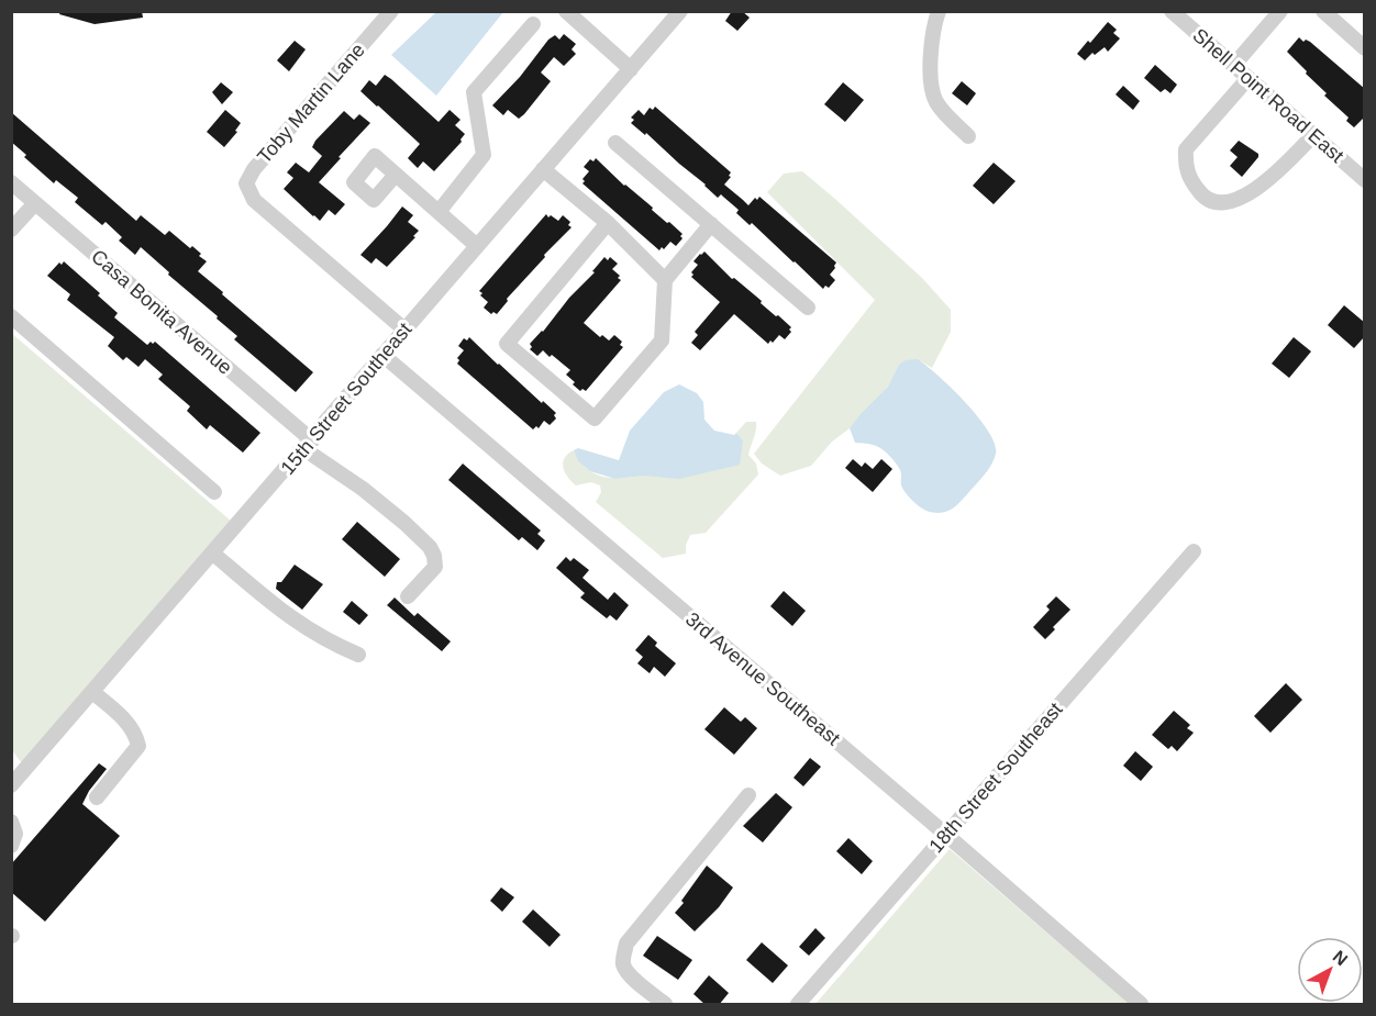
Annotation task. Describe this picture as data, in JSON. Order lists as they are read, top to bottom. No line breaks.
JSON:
{"streets":{"street":["Shell Point Road East","Toby Martin Lane","Casa Bonita Avenue","15th Street Southeast","3rd Avenue Southeast","18th Street Southeast"]},"crossings":[["Toby Martin Lane","15th Street Southeast"],["Casa Bonita Avenue","15th Street Southeast"],["15th Street Southeast","3rd Avenue Southeast"],["3rd Avenue Southeast","18th Street Southeast"]],"north":"top right"}
